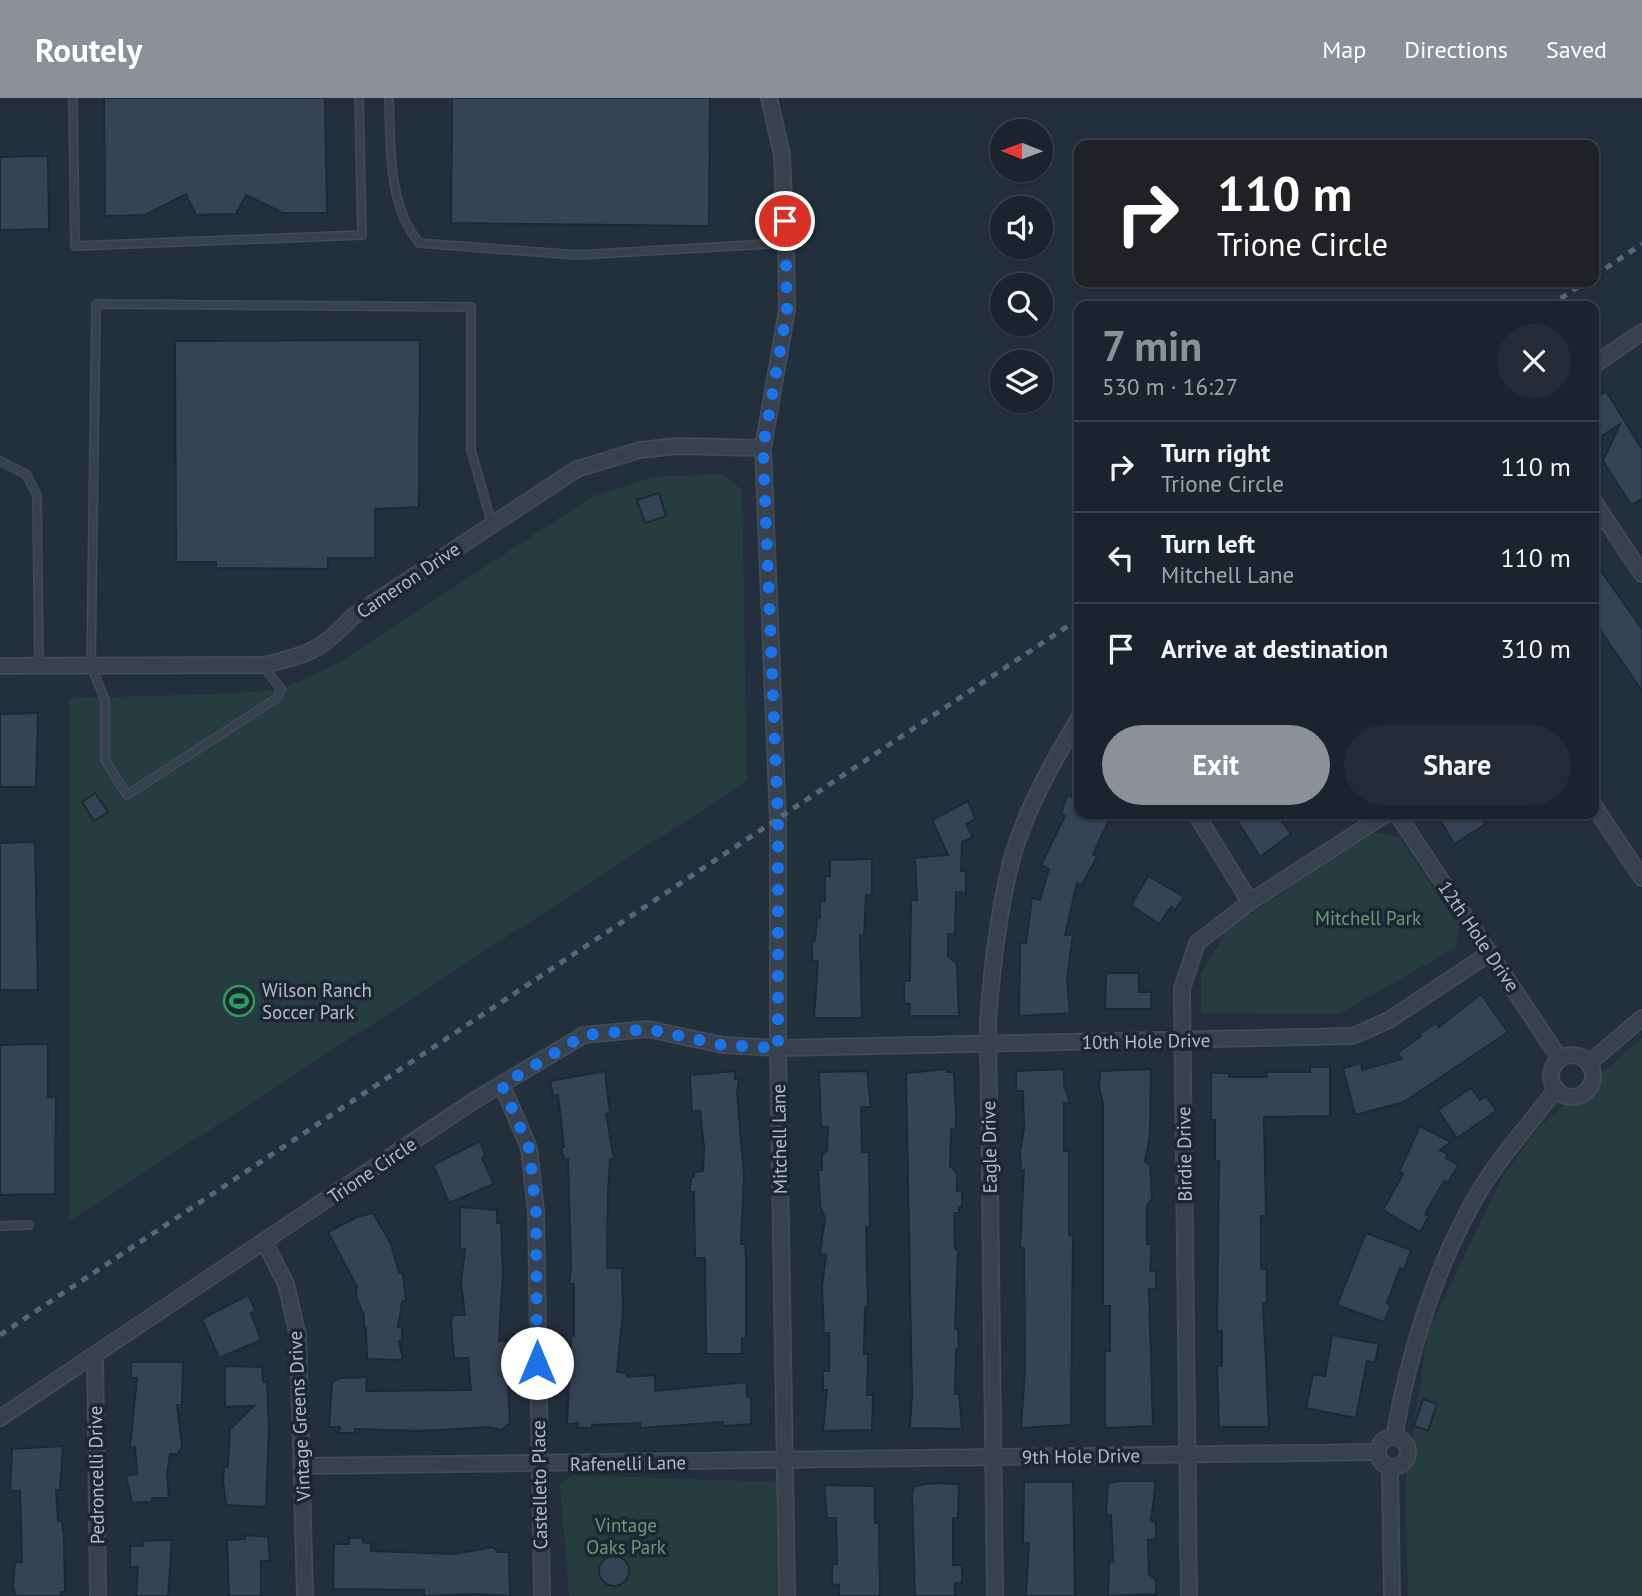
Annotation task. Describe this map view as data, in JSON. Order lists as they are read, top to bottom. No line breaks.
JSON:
{"streets":{"street":["Cameron Drive","12th Hole Drive","10th Hole Drive","Mitchell Lane","Eagle Drive","Birdie Drive","Trione Circle","Vintage Greens Drive","9th Hole Drive","Rafenelli Lane","Pedroncelli Drive","Castelleto Place"]},"crossings":[["Cameron Drive","Mitchell Lane"],["12th Hole Drive","10th Hole Drive"],["10th Hole Drive","Mitchell Lane"],["10th Hole Drive","Eagle Drive"],["10th Hole Drive","Birdie Drive"],["10th Hole Drive","Trione Circle"],["Mitchell Lane","Trione Circle"],["Mitchell Lane","9th Hole Drive"],["Mitchell Lane","Rafenelli Lane"],["Eagle Drive","9th Hole Drive"],["Birdie Drive","9th Hole Drive"],["Trione Circle","Vintage Greens Drive"],["Trione Circle","Pedroncelli Drive"],["Trione Circle","Castelleto Place"],["Vintage Greens Drive","Rafenelli Lane"],["9th Hole Drive","Rafenelli Lane"],["Rafenelli Lane","Castelleto Place"]],"parks":["Mitchell Park","Vintage Oaks Park"],"places":{"sports":["Wilson Ranch Soccer Park"]},"north":"left","page":{"header":"Routely","nav":["Map","Directions","Saved"],"turn":["110 m","Trione Circle"],"heading":["7 min","530 m · 16:27"],"list":[{"name":"Turn right","note":"Trione Circle","value":"110 m"},{"name":"Turn left","note":"Mitchell Lane","value":"110 m"},{"name":"Arrive at destination","value":"310 m"}],"buttons":["Exit","Share"]}}
